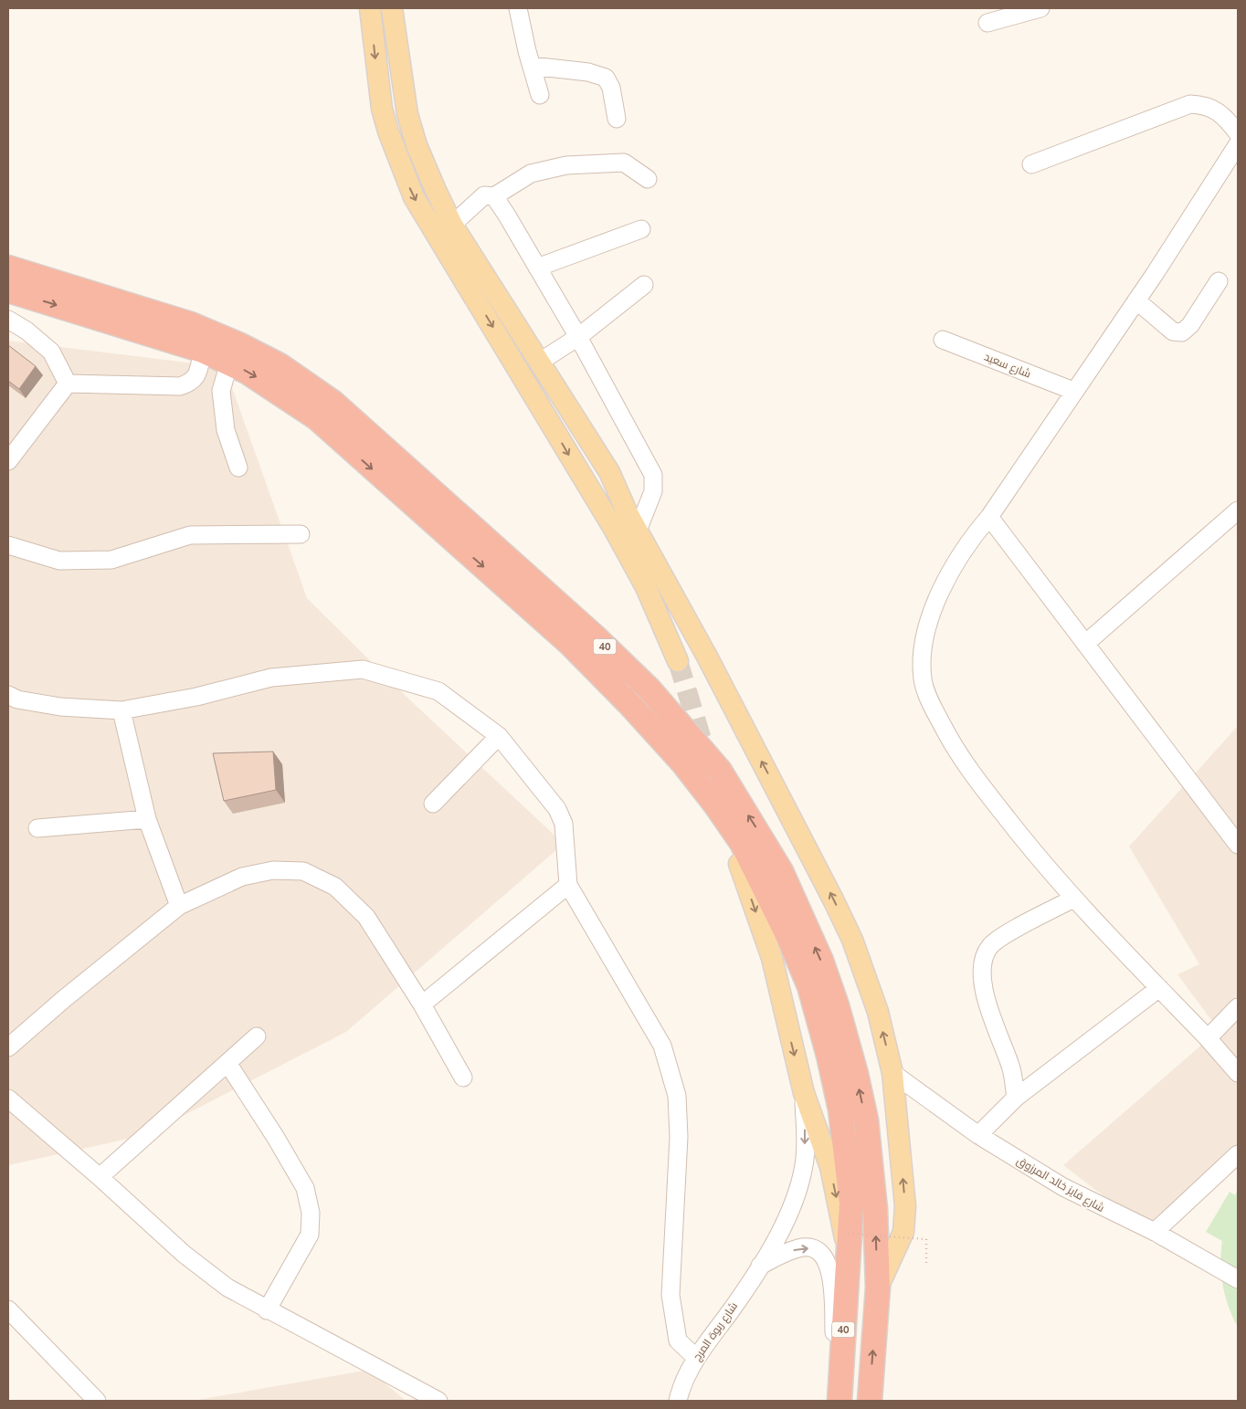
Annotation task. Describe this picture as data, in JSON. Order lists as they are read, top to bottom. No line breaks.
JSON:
{"streets":{"highway":["40"],"street":["شارع سعيد","شارع فايز خالد المرزوق","شارع ربوة المرج"]},"one_way":["شارع ربوة المرج"]}
